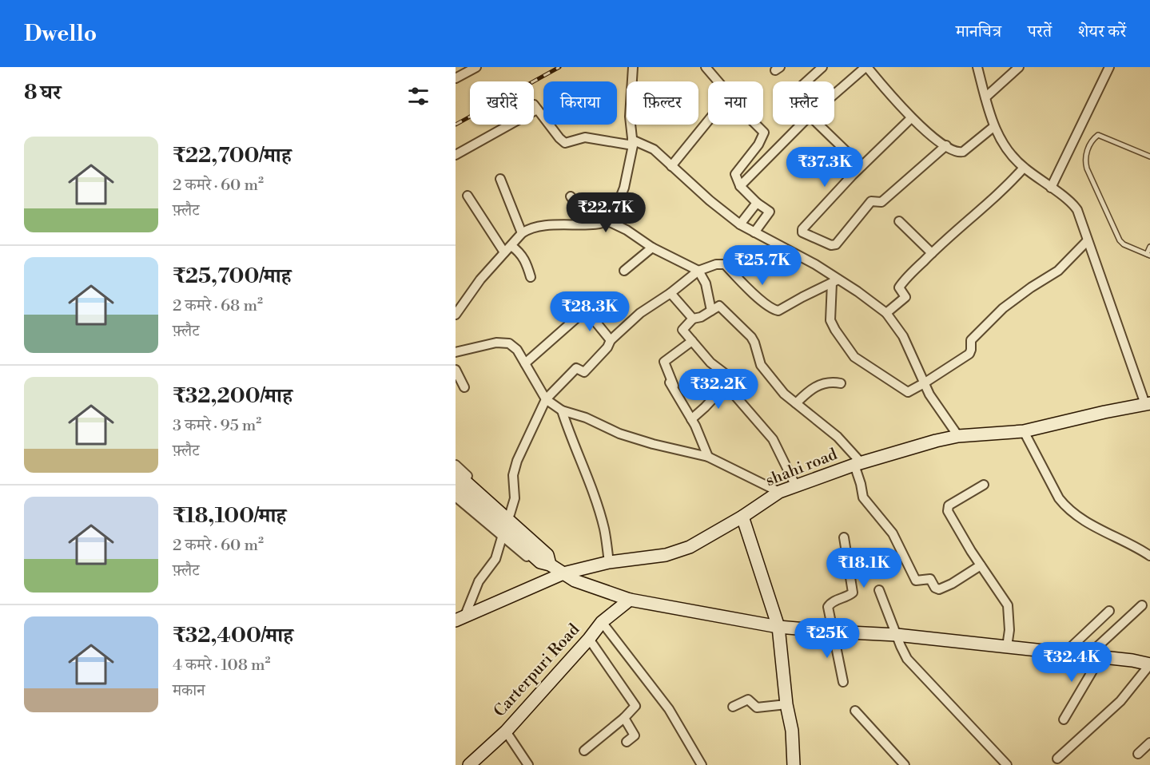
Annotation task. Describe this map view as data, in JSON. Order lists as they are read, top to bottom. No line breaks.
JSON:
{"streets":{"main road":["shahi road","Carterpuri Road"]},"page":{"header":"Dwello","nav":["मानचित्र","परतें","शेयर करें"],"heading":"8 घर","chip":["खरीदें","किराया","फ़िल्टर","नया","फ़्लैट"],"list":[{"name":"₹22,700/माह","note":"2 कमरे · 60 m² · फ़्लैट"},{"name":"₹25,700/माह","note":"2 कमरे · 68 m² · फ़्लैट"},{"name":"₹32,200/माह","note":"3 कमरे · 95 m² · फ़्लैट"},{"name":"₹18,100/माह","note":"2 कमरे · 60 m² · फ़्लैट"},{"name":"₹32,400/माह","note":"4 कमरे · 108 m² · मकान"}],"price":["₹37.3K","₹22.7K","₹25.7K","₹28.3K","₹32.2K","₹18.1K","₹25K","₹32.4K"]}}
